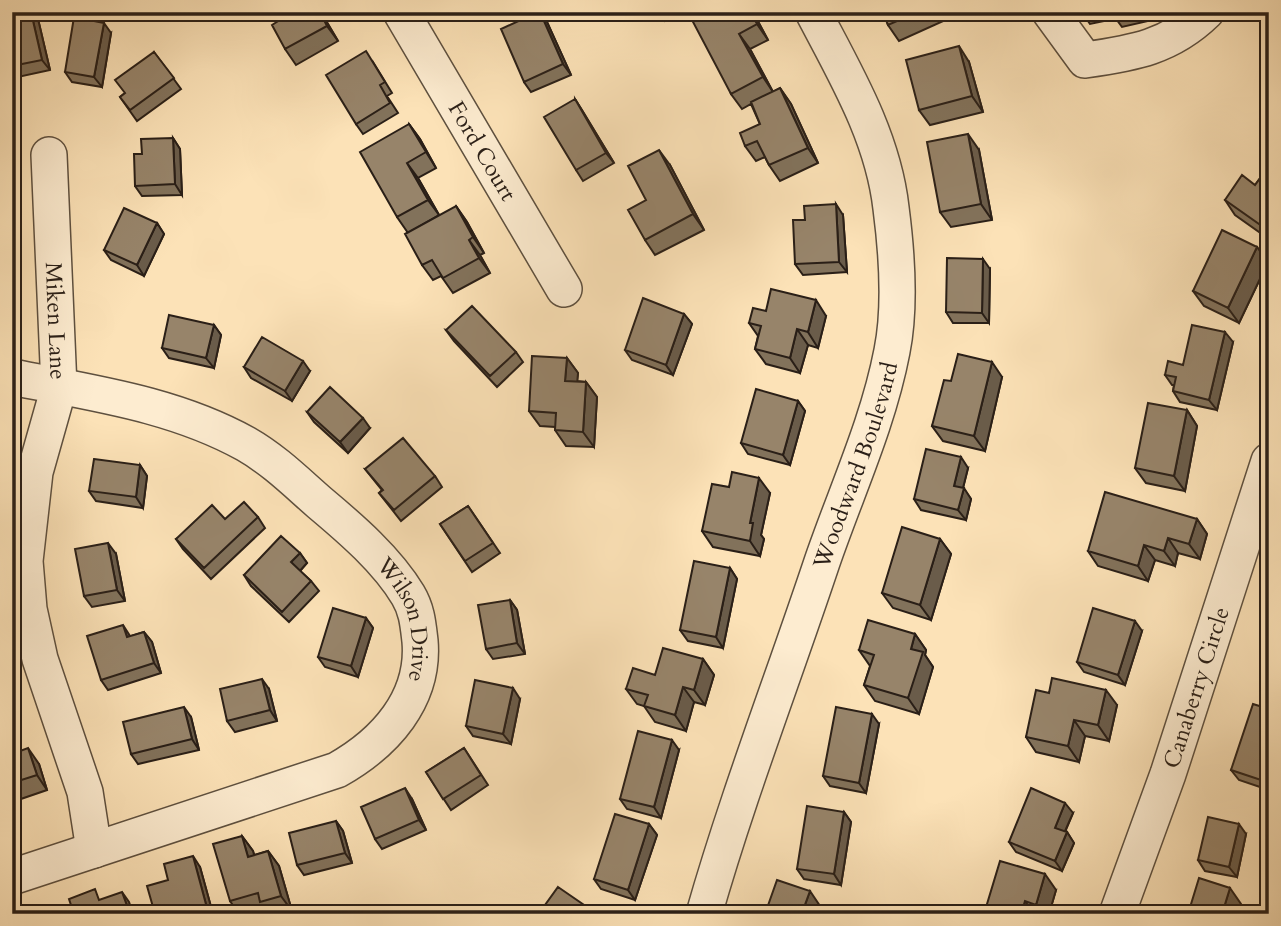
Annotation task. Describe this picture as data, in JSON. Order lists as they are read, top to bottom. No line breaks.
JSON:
{"streets":{"street":["Ford Court","Miken Lane","Woodward Boulevard","Wilson Drive","Canaberry Circle"]},"crossings":[["Miken Lane","Wilson Drive"]]}
